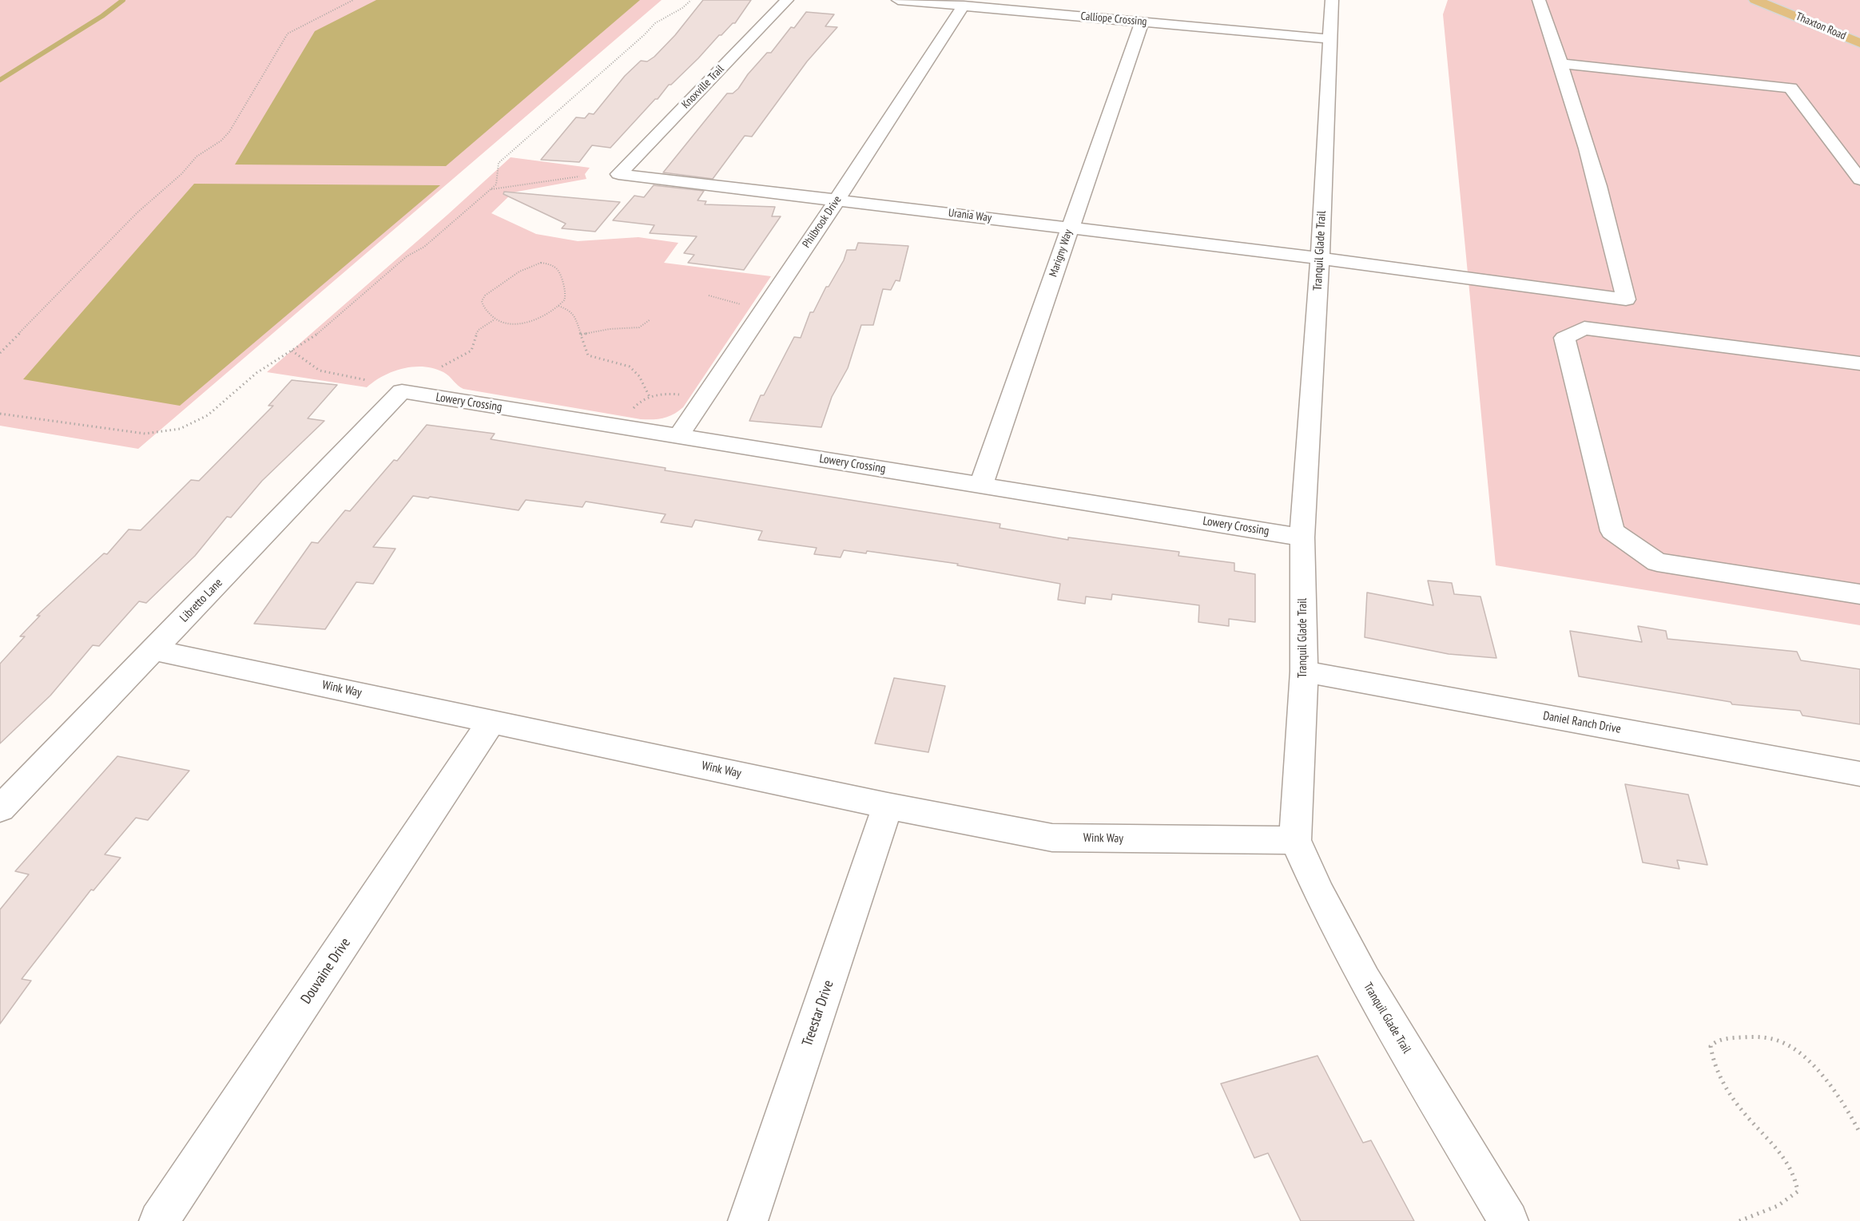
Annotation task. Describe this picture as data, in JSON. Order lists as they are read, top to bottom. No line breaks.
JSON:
{"streets":{"main road":["Thaxton Road"],"street":["Calliope Crossing","Knoxville Trail","Urania Way","Philbrook Drive","Tranquil Glade Trail","Marigny Way","Lowery Crossing","Libretto Lane","Wink Way","Daniel Ranch Drive","Douvaine Drive","Treestar Drive"]},"crossings":[["Calliope Crossing","Philbrook Drive"],["Calliope Crossing","Tranquil Glade Trail"],["Calliope Crossing","Marigny Way"],["Knoxville Trail","Urania Way"],["Urania Way","Philbrook Drive"],["Urania Way","Tranquil Glade Trail"],["Urania Way","Marigny Way"],["Philbrook Drive","Lowery Crossing"],["Tranquil Glade Trail","Lowery Crossing"],["Tranquil Glade Trail","Wink Way"],["Tranquil Glade Trail","Daniel Ranch Drive"],["Marigny Way","Lowery Crossing"],["Lowery Crossing","Libretto Lane"],["Libretto Lane","Wink Way"],["Wink Way","Douvaine Drive"],["Wink Way","Treestar Drive"]]}
